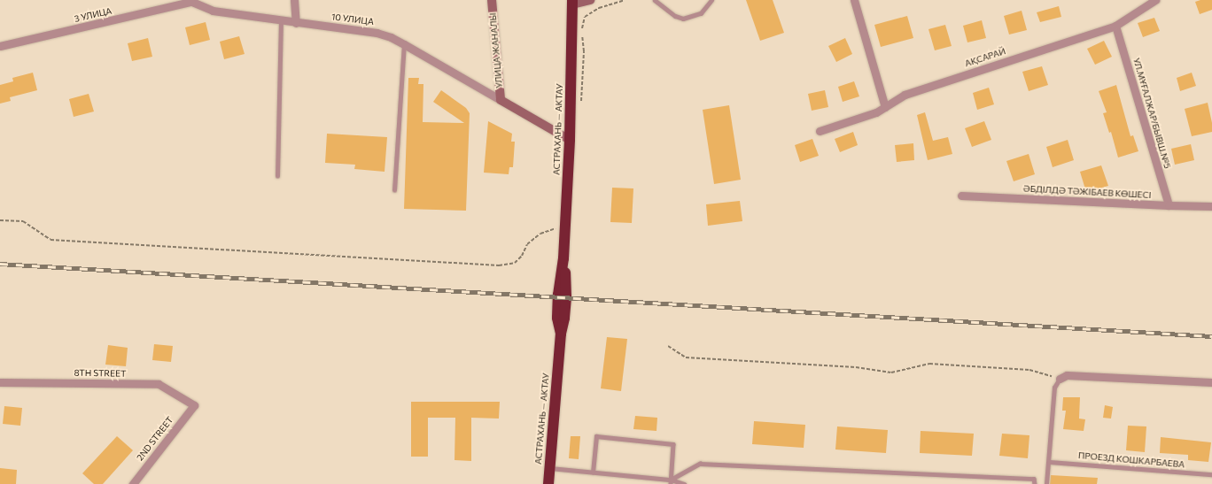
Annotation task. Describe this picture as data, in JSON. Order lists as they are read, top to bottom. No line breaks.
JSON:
{"streets":{"highway":["АСТРАХАНЬ — АКТАУ"],"street":["3 УЛИЦА","10 УЛИЦА","УЛИЦА ЖАНАЛЫ","АҚСАРАЙ","УЛ.МҰҒАЛЖАР/БЫВШ.№5","ӘБДІЛДӘ ТӘЖІБАЕВ КӨШЕСІ","8TH STREET","2ND STREET"],"lane":["ПРОЕЗД КОШКАРБАЕВА"]},"crossings":[["3 УЛИЦА","10 УЛИЦА"],["10 УЛИЦА","УЛИЦА ЖАНАЛЫ"],["АҚСАРАЙ","УЛ.МҰҒАЛЖАР/БЫВШ.№5"],["УЛ.МҰҒАЛЖАР/БЫВШ.№5","ӘБДІЛДӘ ТӘЖІБАЕВ КӨШЕСІ"],["8TH STREET","2ND STREET"]]}
